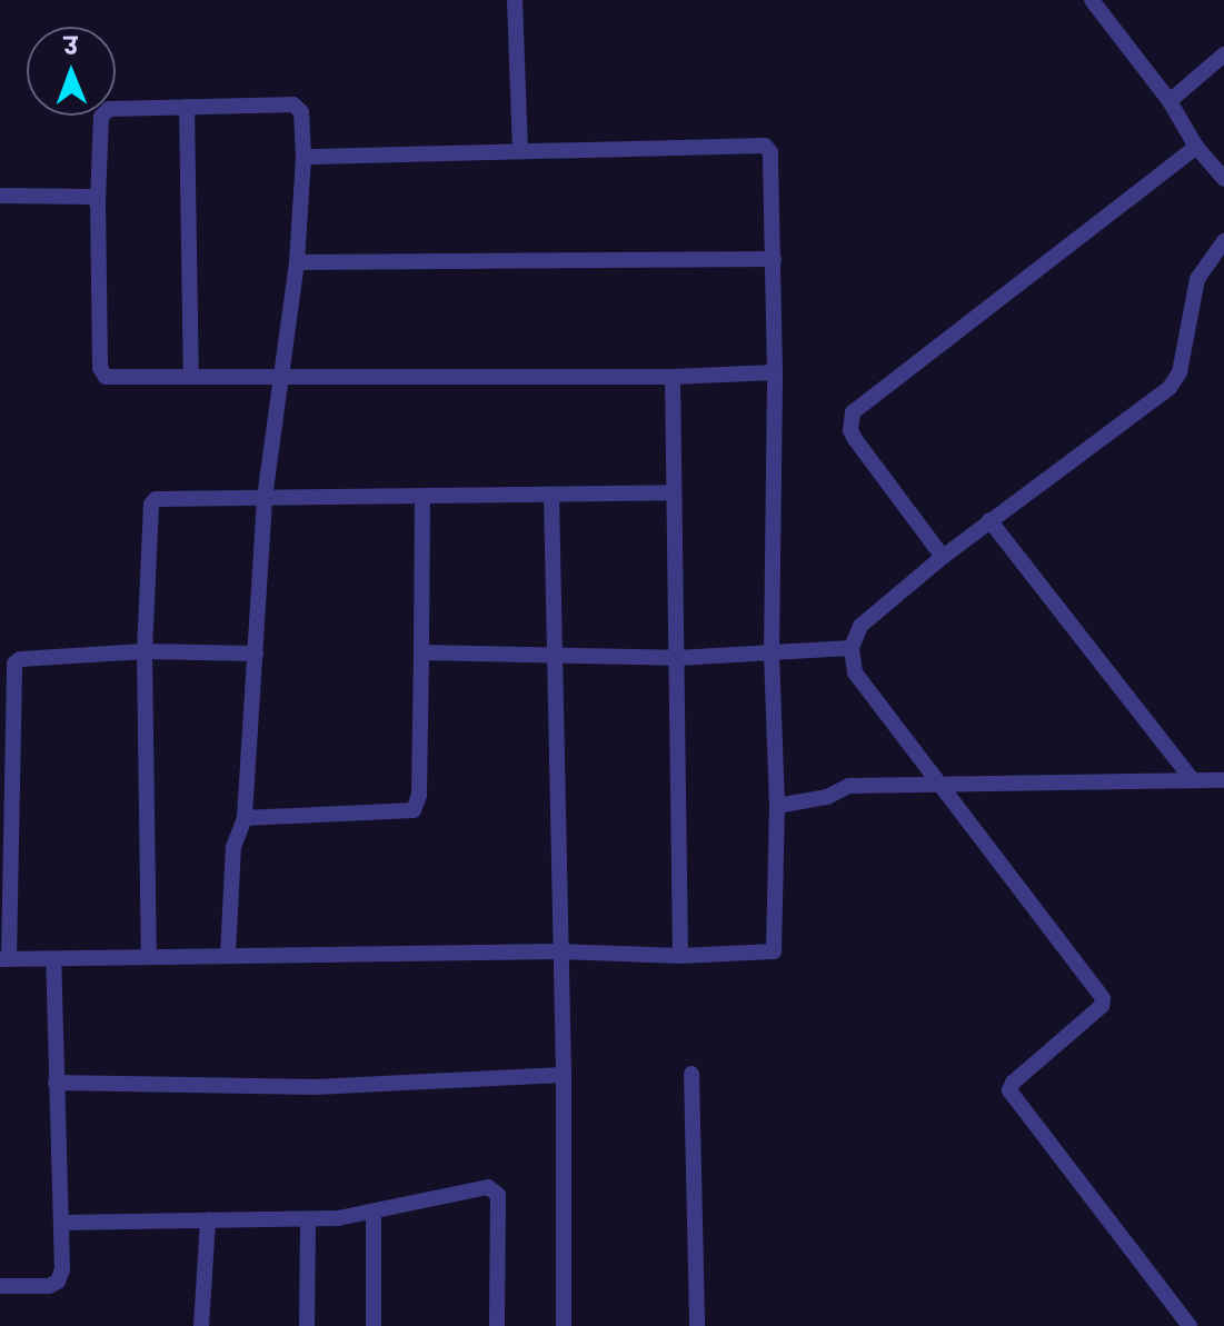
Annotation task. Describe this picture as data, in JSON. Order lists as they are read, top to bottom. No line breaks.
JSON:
{"north":"top"}
